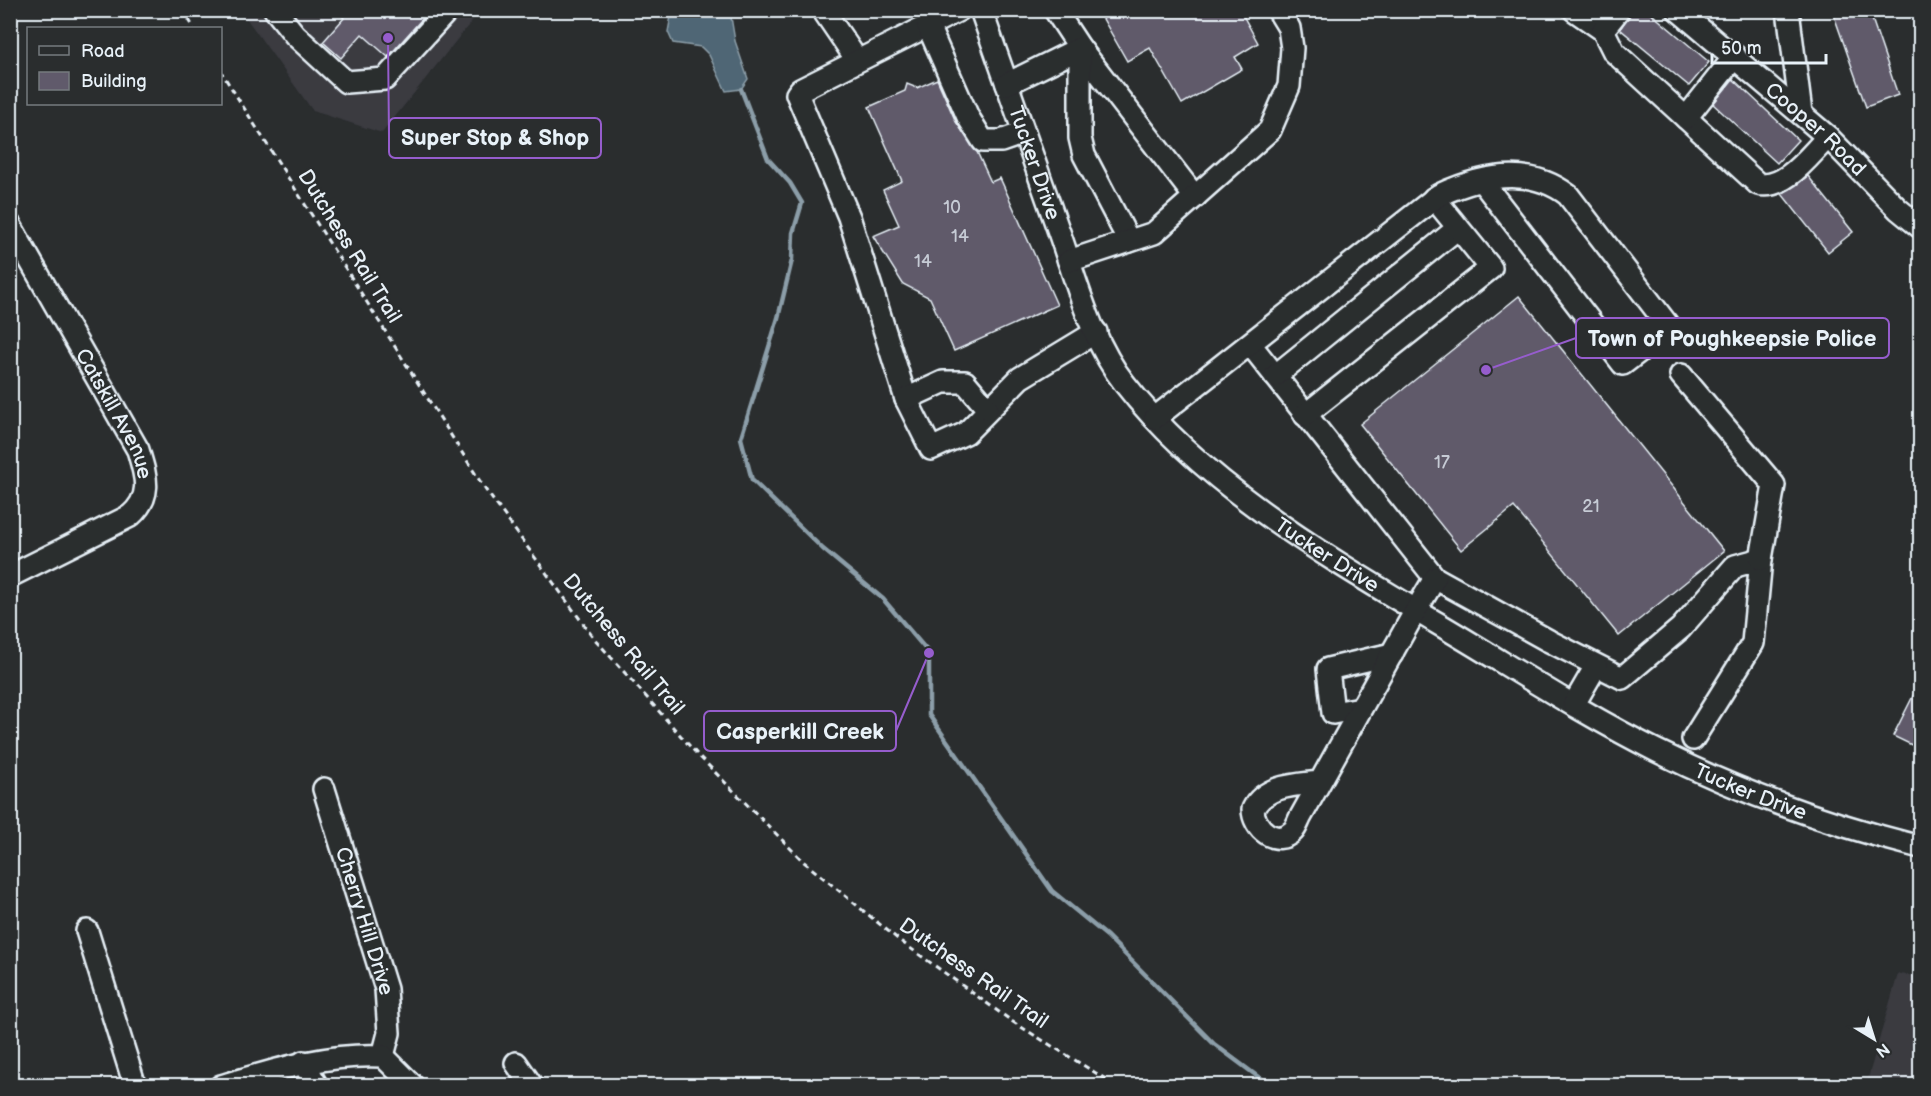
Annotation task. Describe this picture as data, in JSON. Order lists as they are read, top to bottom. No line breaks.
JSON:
{"streets":{"street":["Cooper Road","Tucker Drive","Catskill Avenue","Cherry Hill Drive"],"path":["Dutchess Rail Trail"]},"places":["Super Stop & Shop","Town of Poughkeepsie Police","Casperkill Creek"],"house_numbers":["10","14","14","17","21"],"legend":["Road","Building"],"scale_bar":"50 m","north":"bottom right"}
